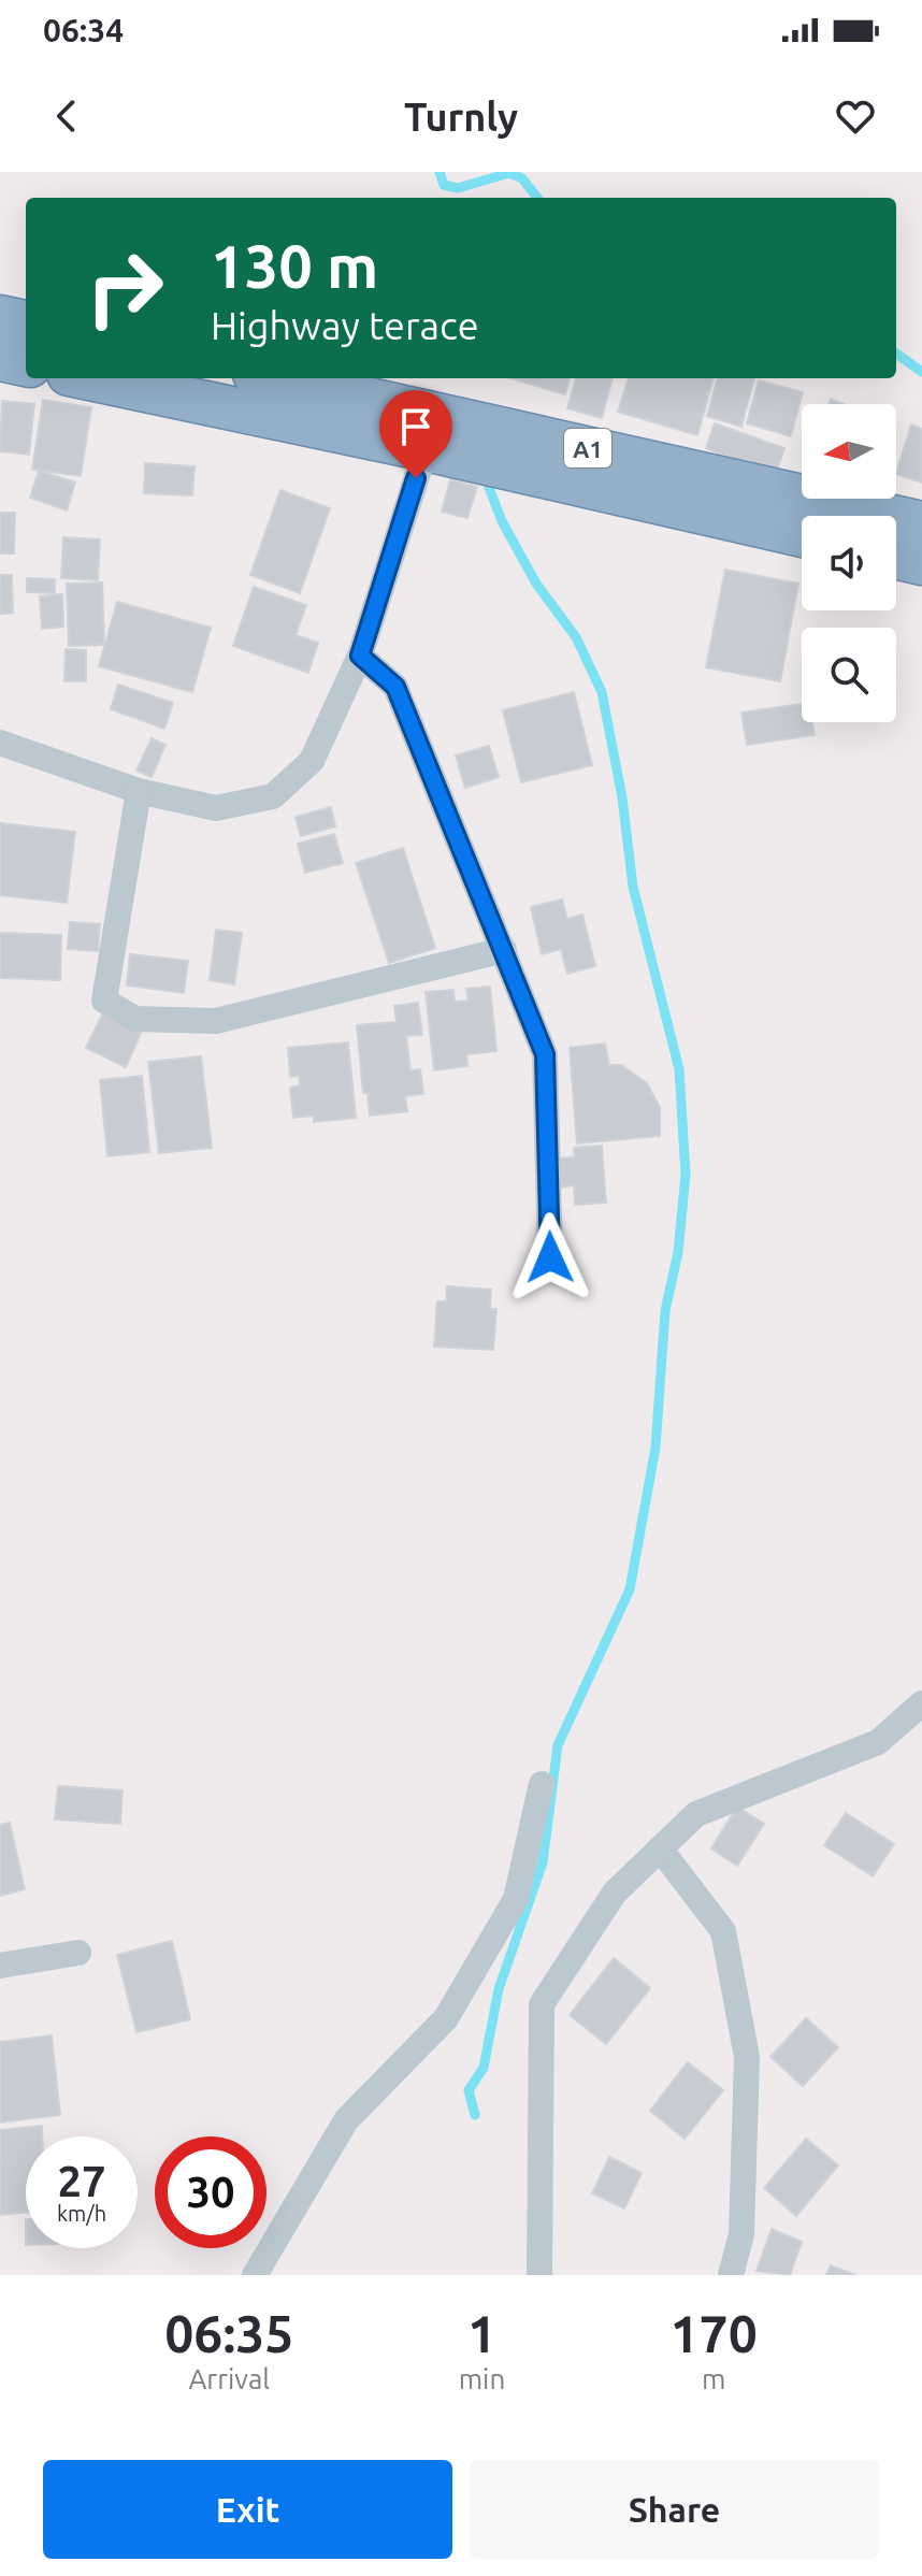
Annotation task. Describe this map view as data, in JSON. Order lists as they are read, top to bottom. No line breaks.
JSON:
{"streets":{"highway":["A1"]},"north":"left","page":{"status":"06:34","header":"Turnly","turn":["130 m","Highway terace"],"speed":"27 km/h","limit":"30","eta":["06:35","Arrival","1","min","170","m"],"buttons":["Exit","Share"]}}
